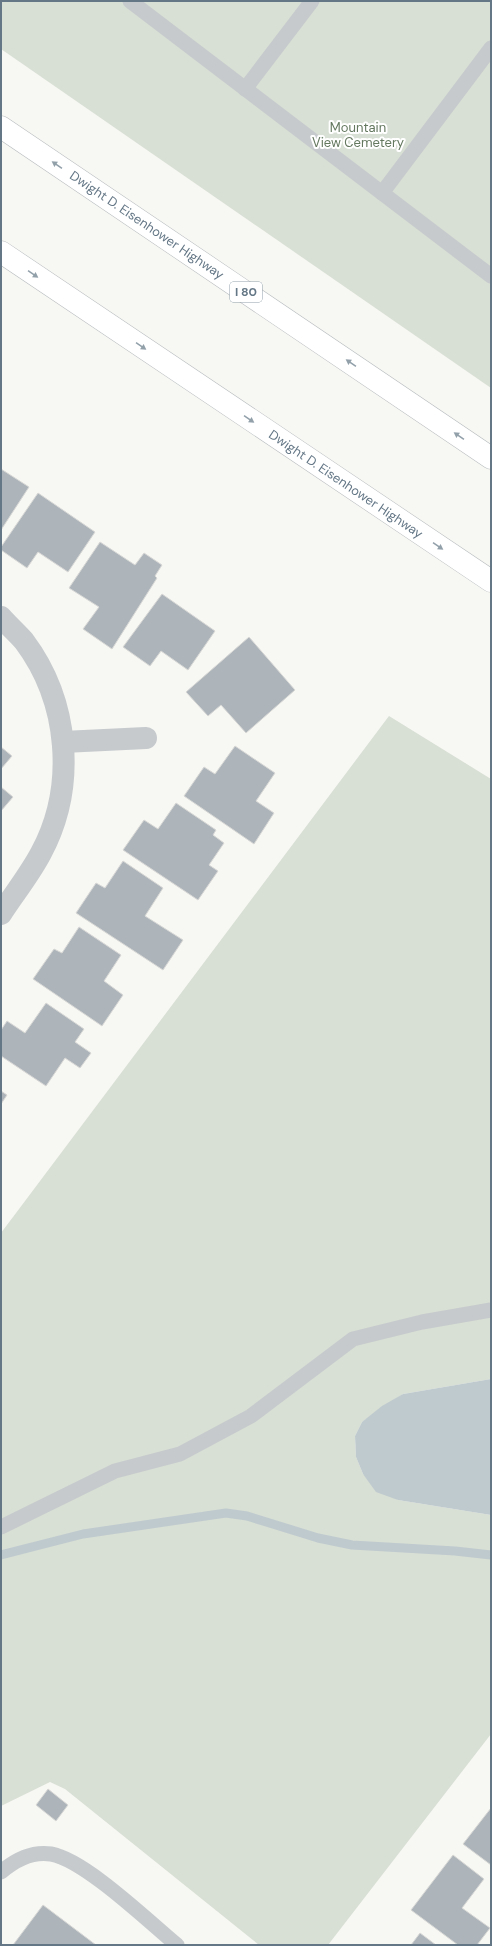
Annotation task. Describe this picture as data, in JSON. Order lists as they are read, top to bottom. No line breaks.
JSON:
{"streets":{"highway":["Dwight D. Eisenhower Highway","I 80"]},"parks":["Mountain View Cemetery"]}
